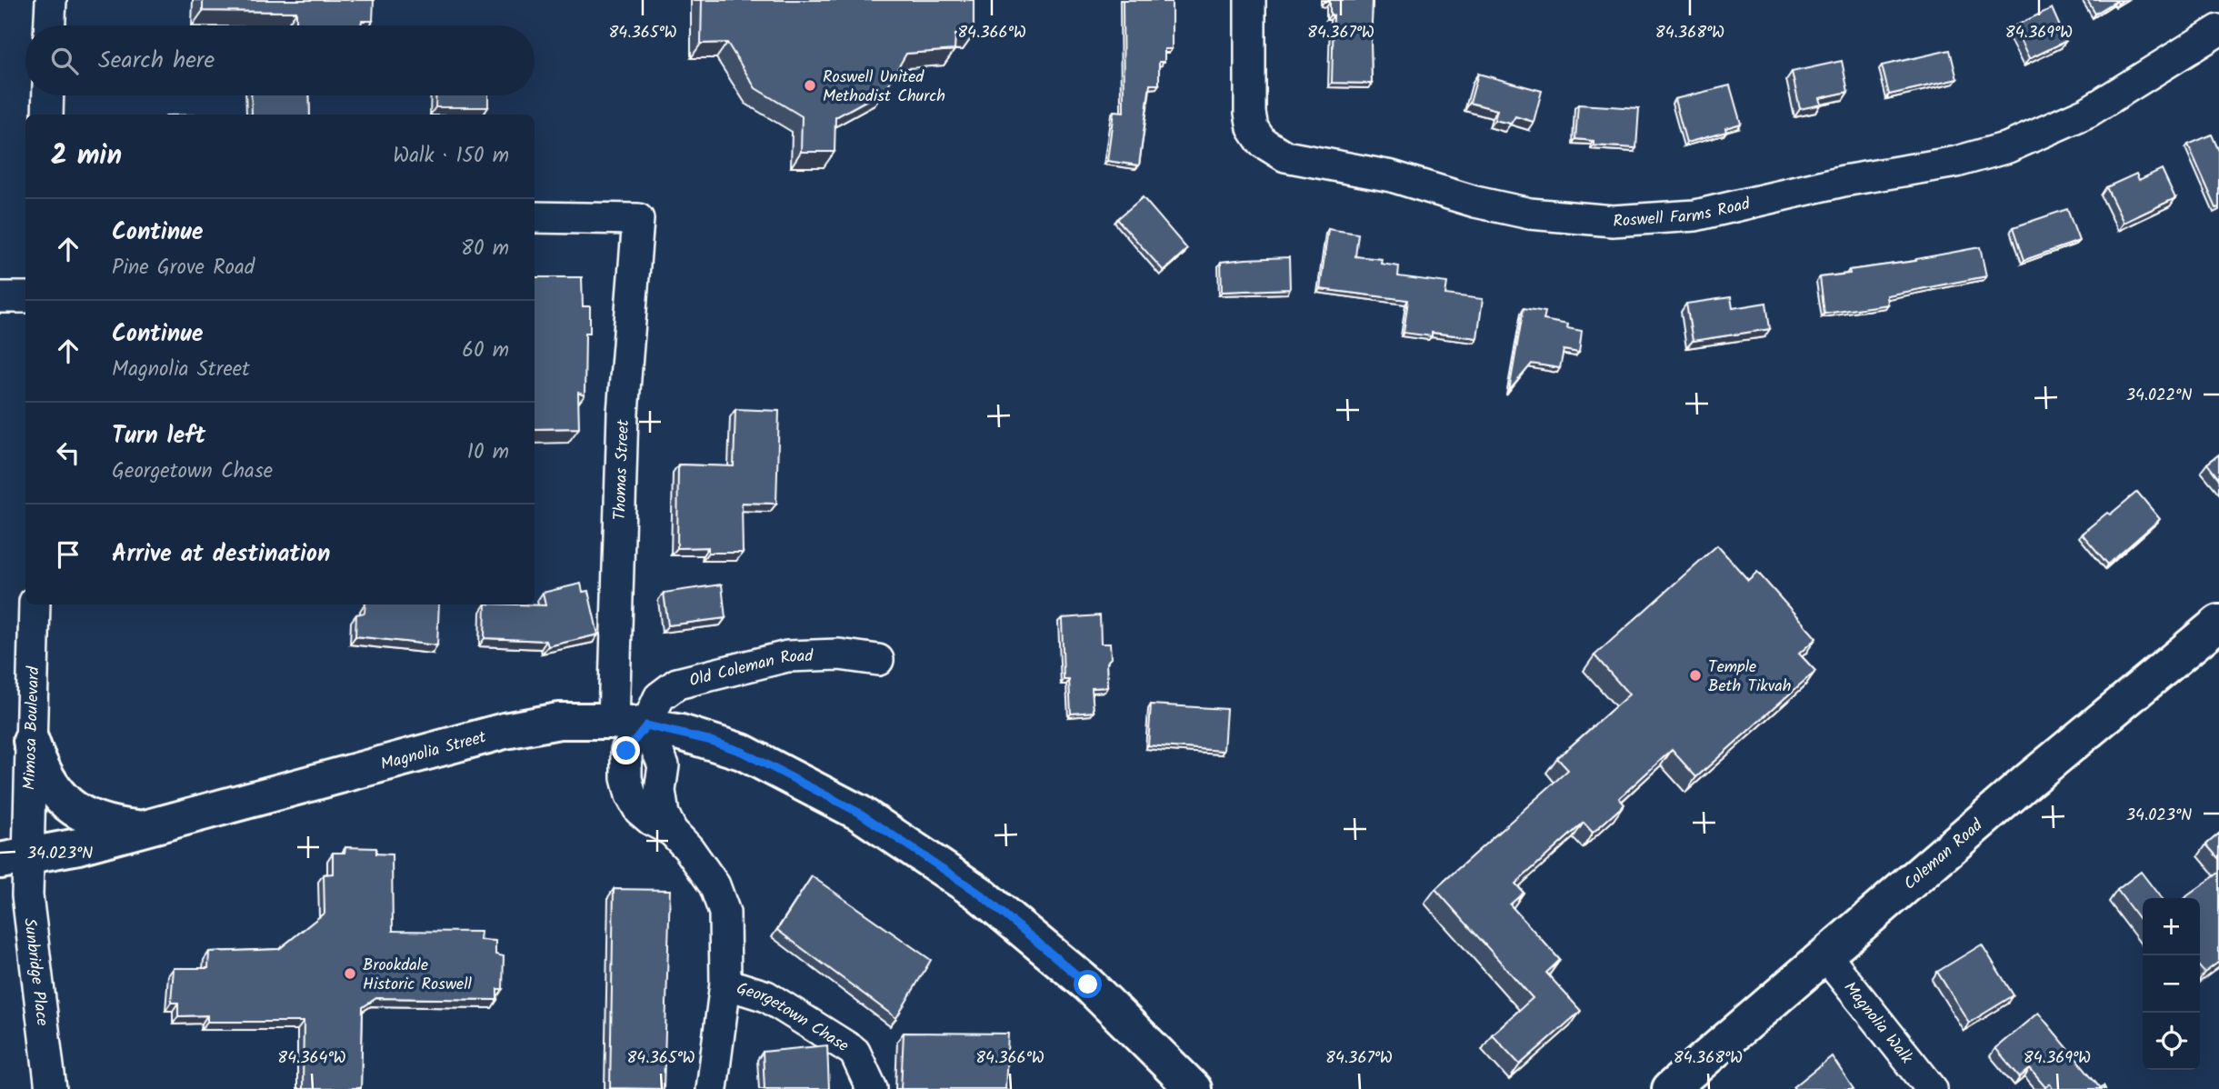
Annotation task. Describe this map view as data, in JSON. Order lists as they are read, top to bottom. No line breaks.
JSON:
{"streets":{"main road":["Magnolia Street","Coleman Road"],"street":["Roswell Farms Road","Thomas Street","Old Coleman Road","Mimosa Boulevard","Sunbridge Place","Georgetown Chase","Magnolia Walk"]},"crossings":[["Thomas Street","Old Coleman Road"],["Thomas Street","Magnolia Street"],["Thomas Street","Georgetown Chase"],["Old Coleman Road","Magnolia Street"],["Old Coleman Road","Georgetown Chase"],["Mimosa Boulevard","Magnolia Street"],["Mimosa Boulevard","Sunbridge Place"],["Magnolia Street","Sunbridge Place"],["Magnolia Street","Georgetown Chase"],["Coleman Road","Magnolia Walk"]],"places":["Roswell United Methodist Church","Temple Beth Tikvah","Brookdale Historic Roswell"],"page":{"search":"Search here","heading":["2 min","Walk · 150 m"],"list":[["Continue","Pine Grove Road","80 m"],["Continue","Magnolia Street","60 m"],["Turn left","Georgetown Chase","10 m"],"Arrive at destination"],"map_buttons":["+","−"]},"coordinates":["84.365°W","84.366°W","84.367°W","84.368°W","84.369°W","34.022°N","34.023°N","84.364°W"]}
